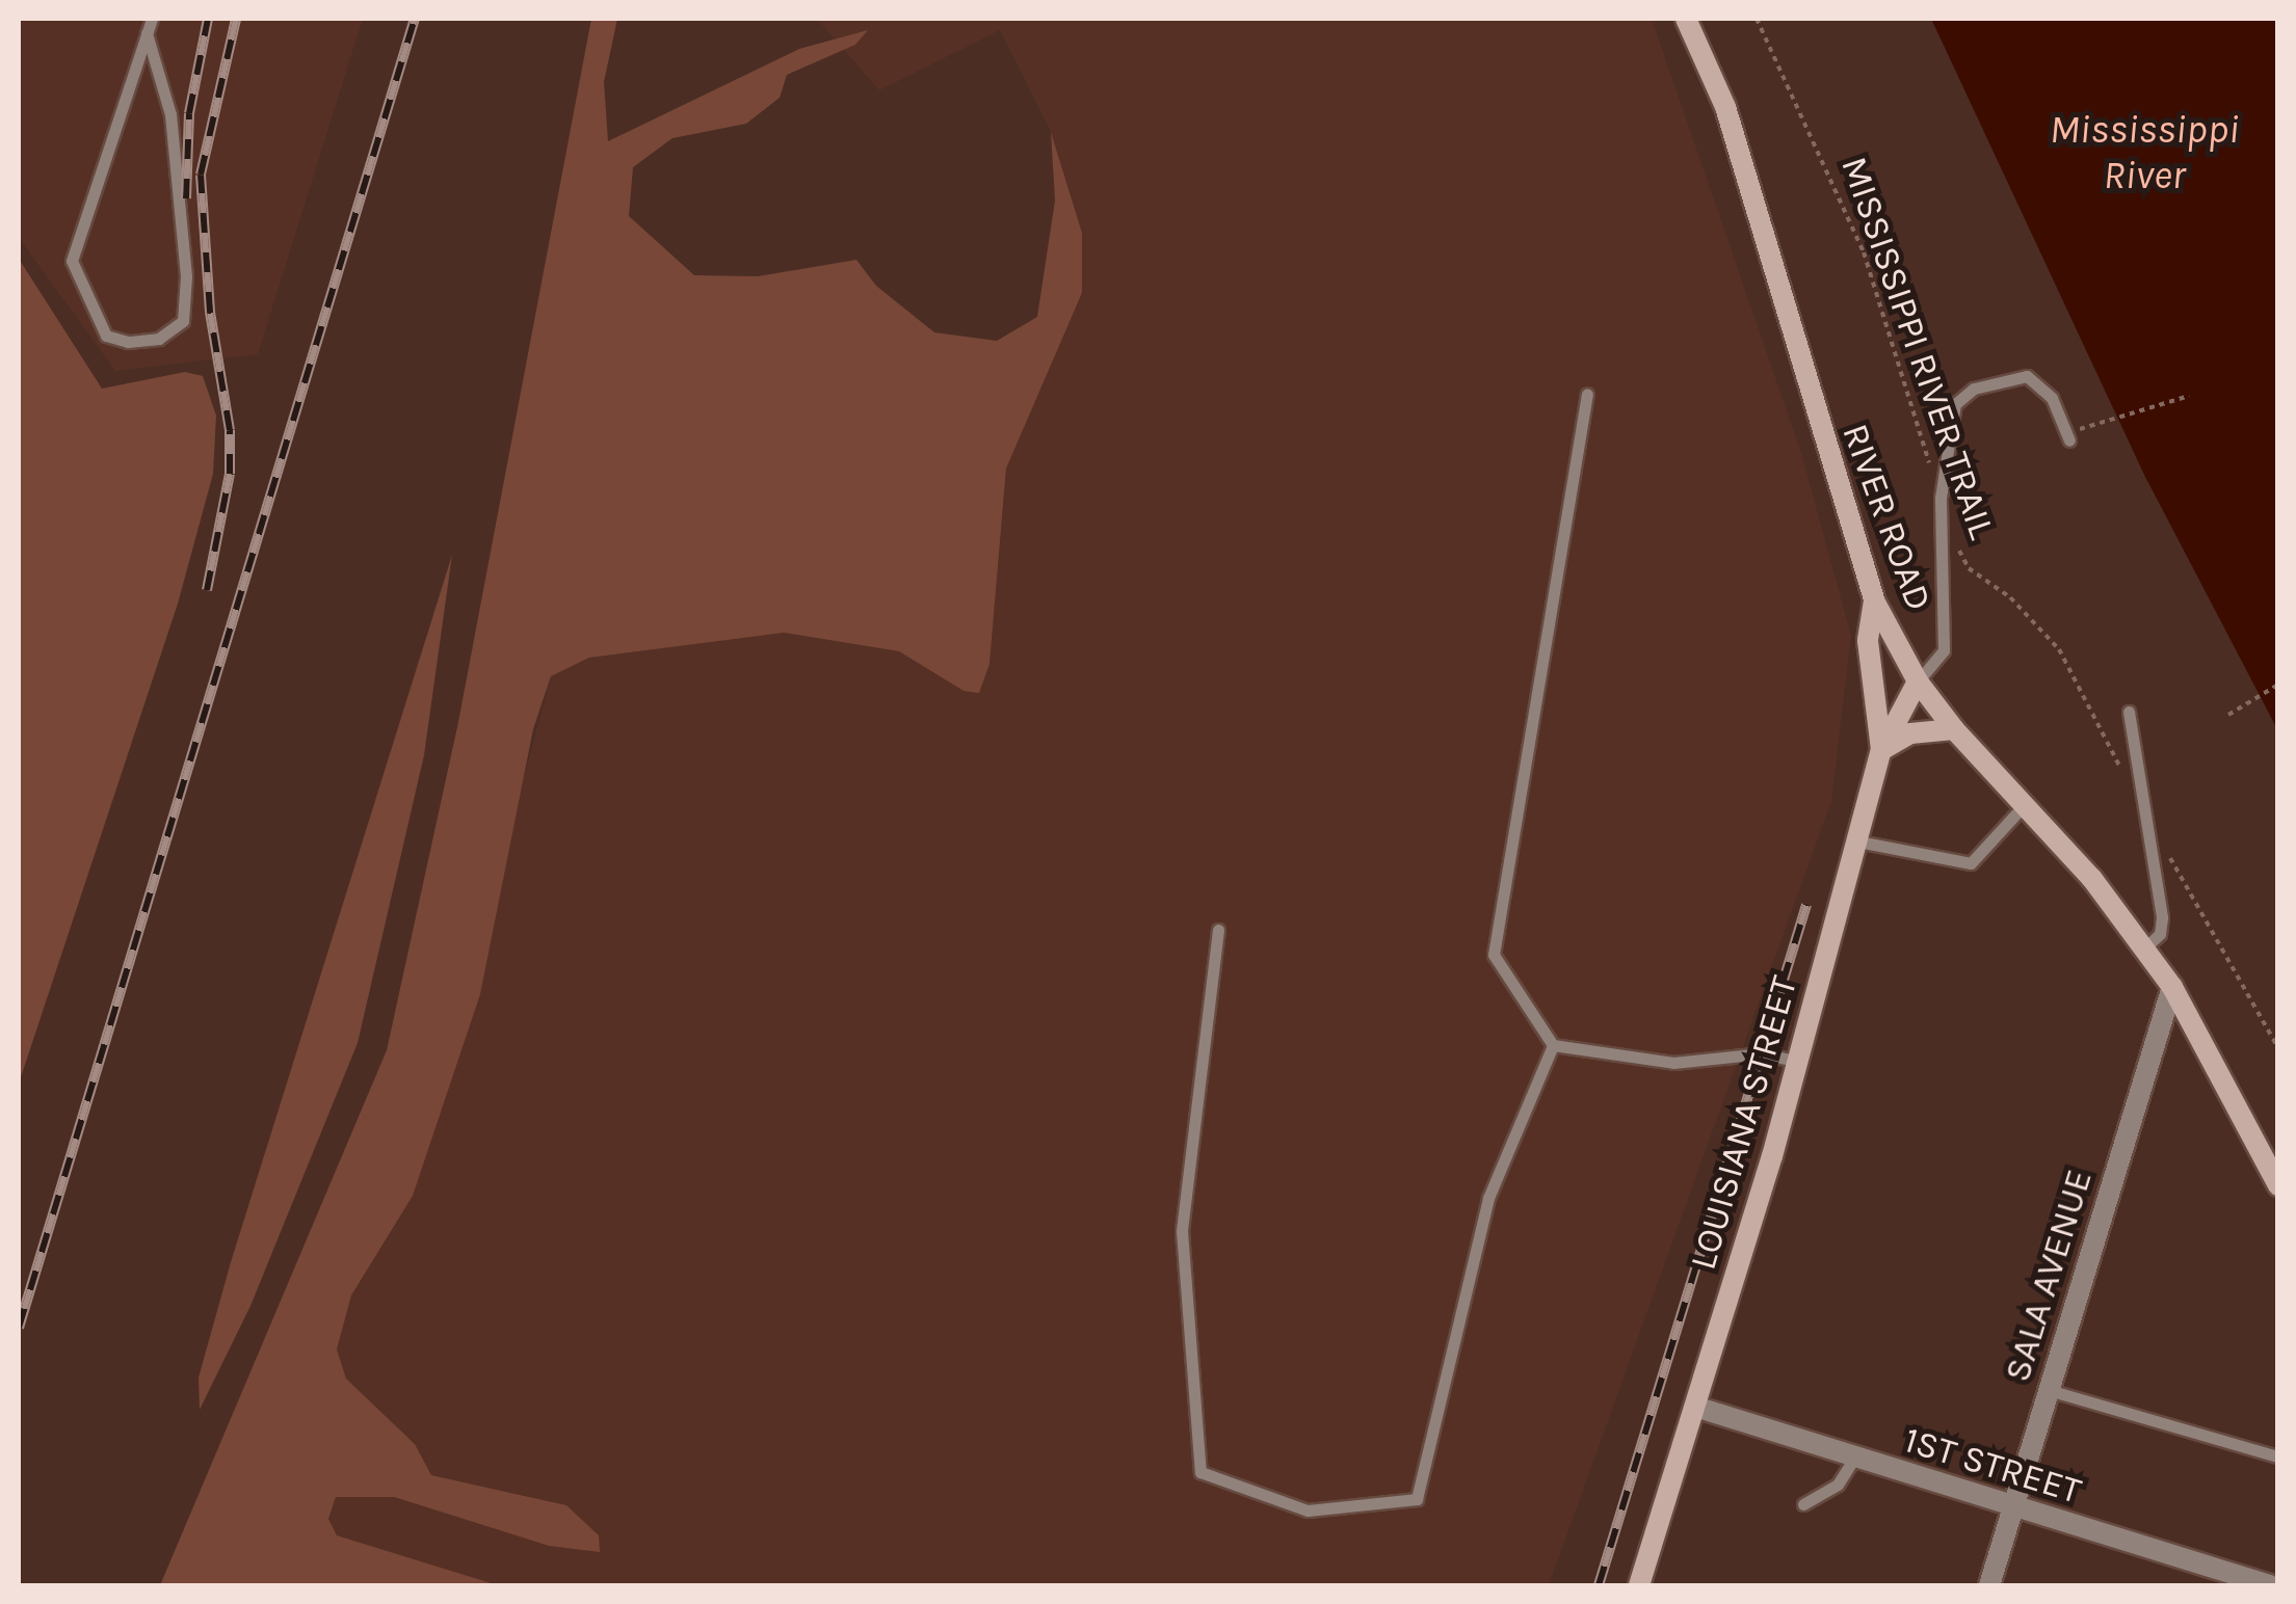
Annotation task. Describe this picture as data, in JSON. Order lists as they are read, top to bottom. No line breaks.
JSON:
{"streets":{"main road":["RIVER ROAD","LOUISIANA STREET"],"street":["SALA AVENUE","1ST STREET"],"path":["MISSISSIPPI RIVER TRAIL"]},"crossings":[["RIVER ROAD","LOUISIANA STREET"],["RIVER ROAD","SALA AVENUE"],["LOUISIANA STREET","1ST STREET"],["SALA AVENUE","1ST STREET"]],"water":["Mississippi River"]}
